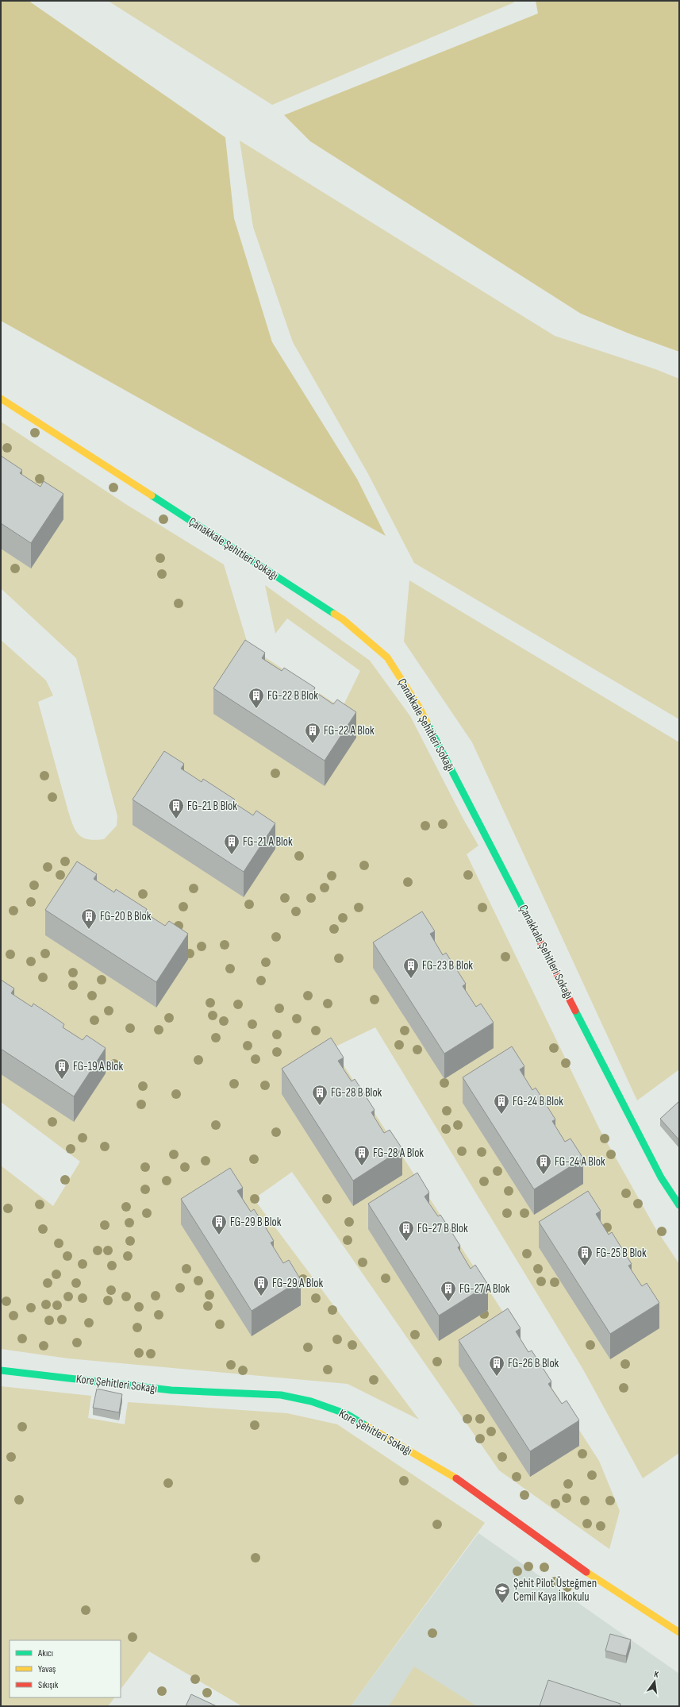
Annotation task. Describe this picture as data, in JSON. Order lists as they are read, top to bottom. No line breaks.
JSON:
{"streets":{"street":["Çanakkale Şehitleri Sokağı","Kore Şehitleri Sokağı"]},"places":{"building":["FG-22 B Blok","FG-22 A Blok","FG-21 B Blok","FG-21 A Blok","FG-20 B Blok","FG-23 B Blok","FG-19 A Blok","FG-28 B Blok","FG-24 B Blok","FG-28 A Blok","FG-24 A Blok","FG-29 B Blok","FG-27 B Blok","FG-25 B Blok","FG-29 A Blok","FG-27 A Blok","FG-26 B Blok"],"school or university":["Şehit Pilot Üsteğmen Cemil Kaya İlkokulu"]},"legend":["Akıcı","Yavaş","Sıkışık"],"north":"top"}
